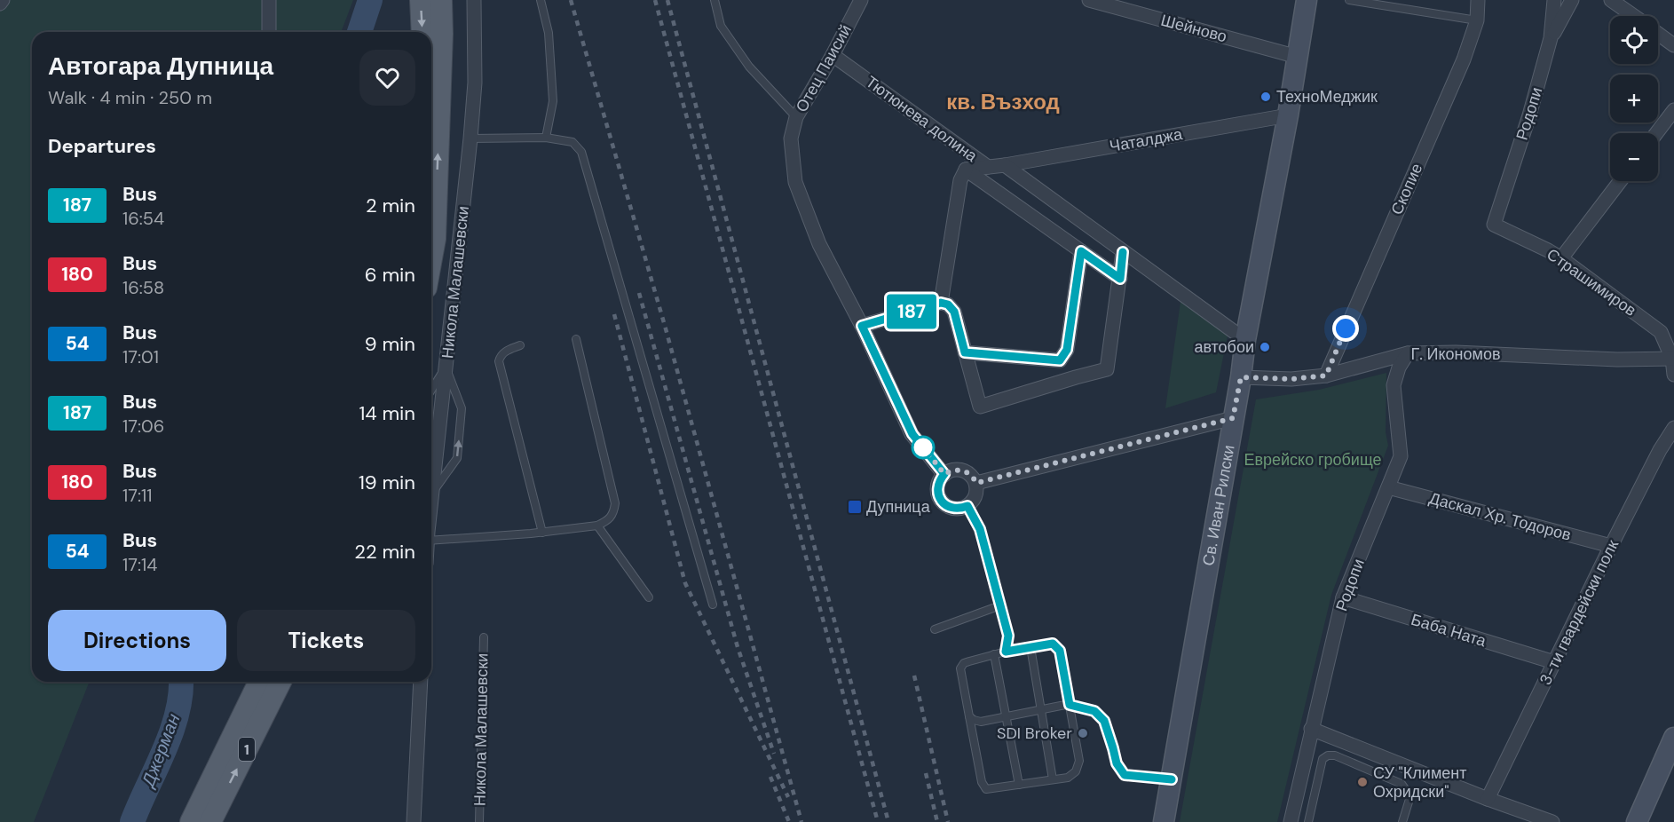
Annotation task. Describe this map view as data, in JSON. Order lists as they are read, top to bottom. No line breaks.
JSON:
{"streets":{"main road":["1"],"street":["Шейново","Отец Паисий","Родопи","Тютюнева долина","Чаталджа","Скопие","Никола Малашевски","Страшимиров","Г. Икономов","Св. Иван Рилски","Даскал Хр. Тодоров","3-ти гвардейски полк","Баба Ната"]},"crossings":[["Шейново","Св. Иван Рилски"],["Отец Паисий","Тютюнева долина"],["Родопи","Страшимиров"],["Родопи","Г. Икономов"],["Родопи","Даскал Хр. Тодоров"],["Родопи","Баба Ната"],["Тютюнева долина","Чаталджа"],["Чаталджа","Св. Иван Рилски"],["Скопие","Г. Икономов"],["Страшимиров","Г. Икономов"],["Г. Икономов","Св. Иван Рилски"],["Даскал Хр. Тодоров","3-ти гвардейски полк"],["3-ти гвардейски полк","Баба Ната"]],"districts":["кв. Възход"],"water":["Джерман"],"parks":["Еврейско гробище"],"places":{"other":["ТехноМеджик","автобои","SDI Broker","СУ \"Климент Охридски\""],"transit":["Дупница"]},"lines":["bus line 187"],"page":{"on_map":"187","map_buttons":["+","−"],"heading":[["Автогара Дупница","Walk · 4 min · 250 m"],"Departures"],"list":[{"mark":"187","name":"Bus","note":"16:54","value":"2 min"},{"mark":"180","name":"Bus","note":"16:58","value":"6 min"},{"mark":"54","name":"Bus","note":"17:01","value":"9 min"},{"mark":"187","name":"Bus","note":"17:06","value":"14 min"},{"mark":"180","name":"Bus","note":"17:11","value":"19 min"},{"mark":"54","name":"Bus","note":"17:14","value":"22 min"}],"buttons":["Directions","Tickets"]}}
